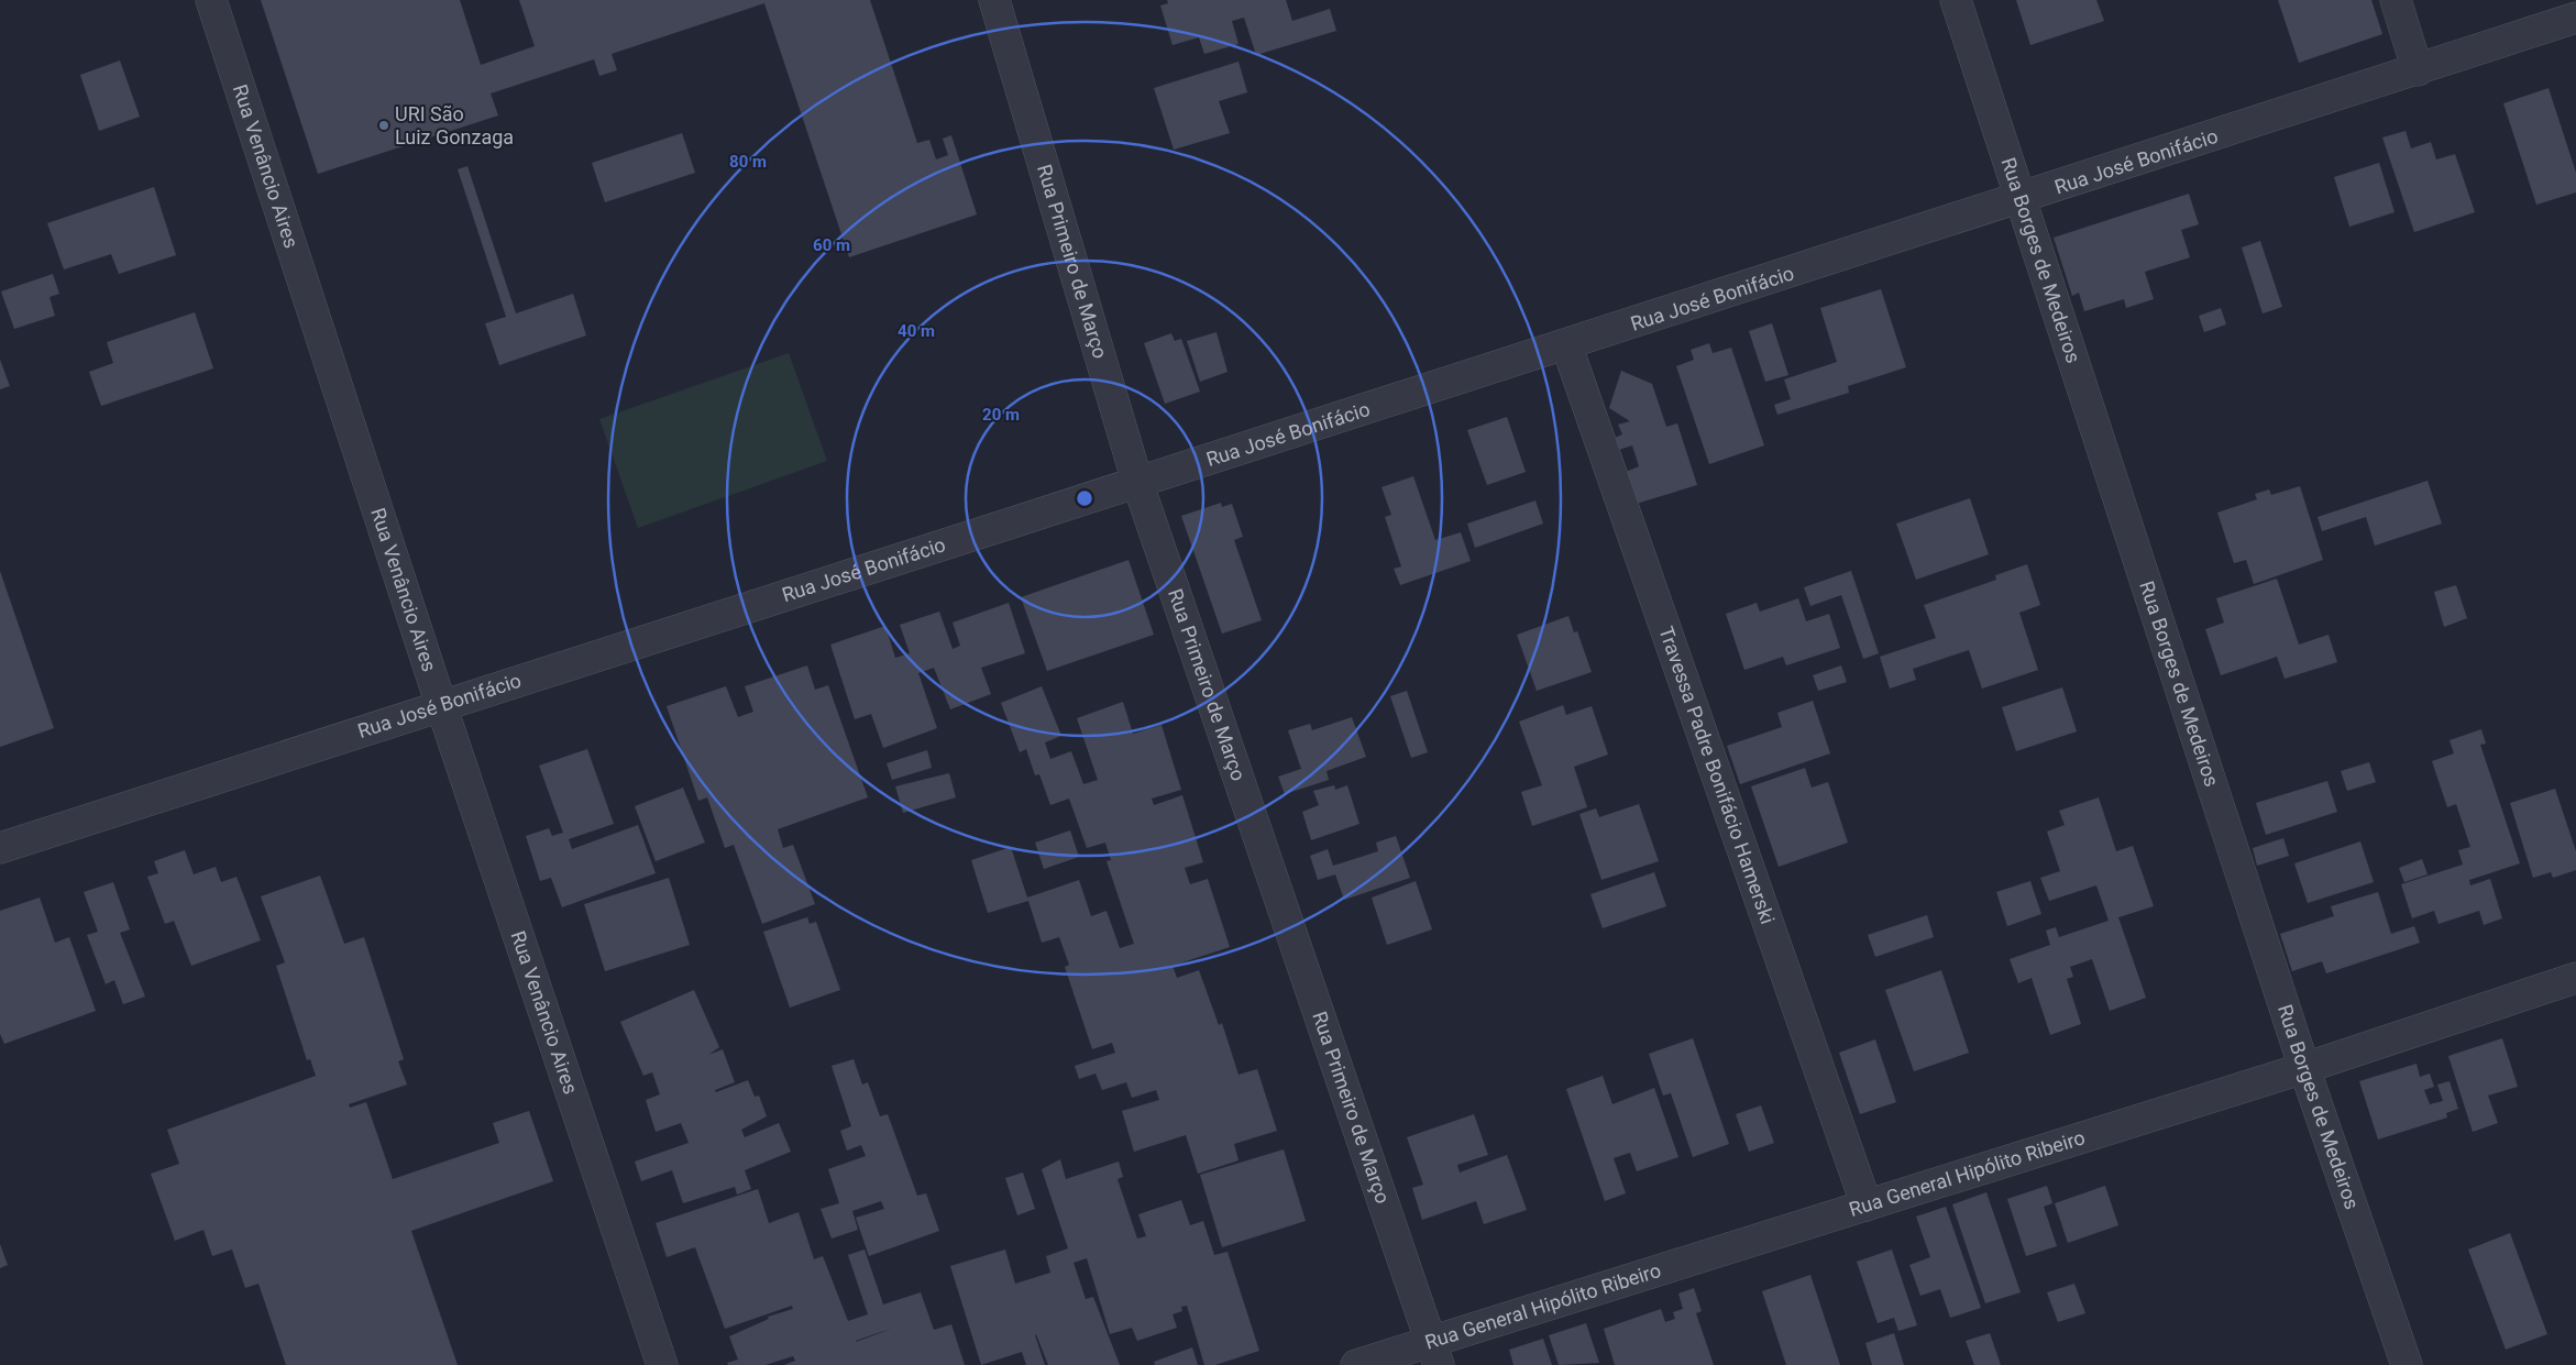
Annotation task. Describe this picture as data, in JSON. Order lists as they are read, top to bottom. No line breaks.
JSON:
{"streets":{"street":["Rua José Bonifácio","Rua Venâncio Aires","Rua Primeiro de Março","Rua Borges de Medeiros","Travessa Padre Bonifácio Hamerski","Rua General Hipólito Ribeiro"]},"crossings":[["Rua José Bonifácio","Rua Venâncio Aires"],["Rua José Bonifácio","Rua Primeiro de Março"],["Rua José Bonifácio","Rua Borges de Medeiros"],["Rua José Bonifácio","Travessa Padre Bonifácio Hamerski"],["Rua Primeiro de Março","Rua General Hipólito Ribeiro"],["Rua Borges de Medeiros","Rua General Hipólito Ribeiro"],["Travessa Padre Bonifácio Hamerski","Rua General Hipólito Ribeiro"]],"places":["URI São Luiz Gonzaga"],"rings":["80 m","60 m","40 m","20 m"]}
